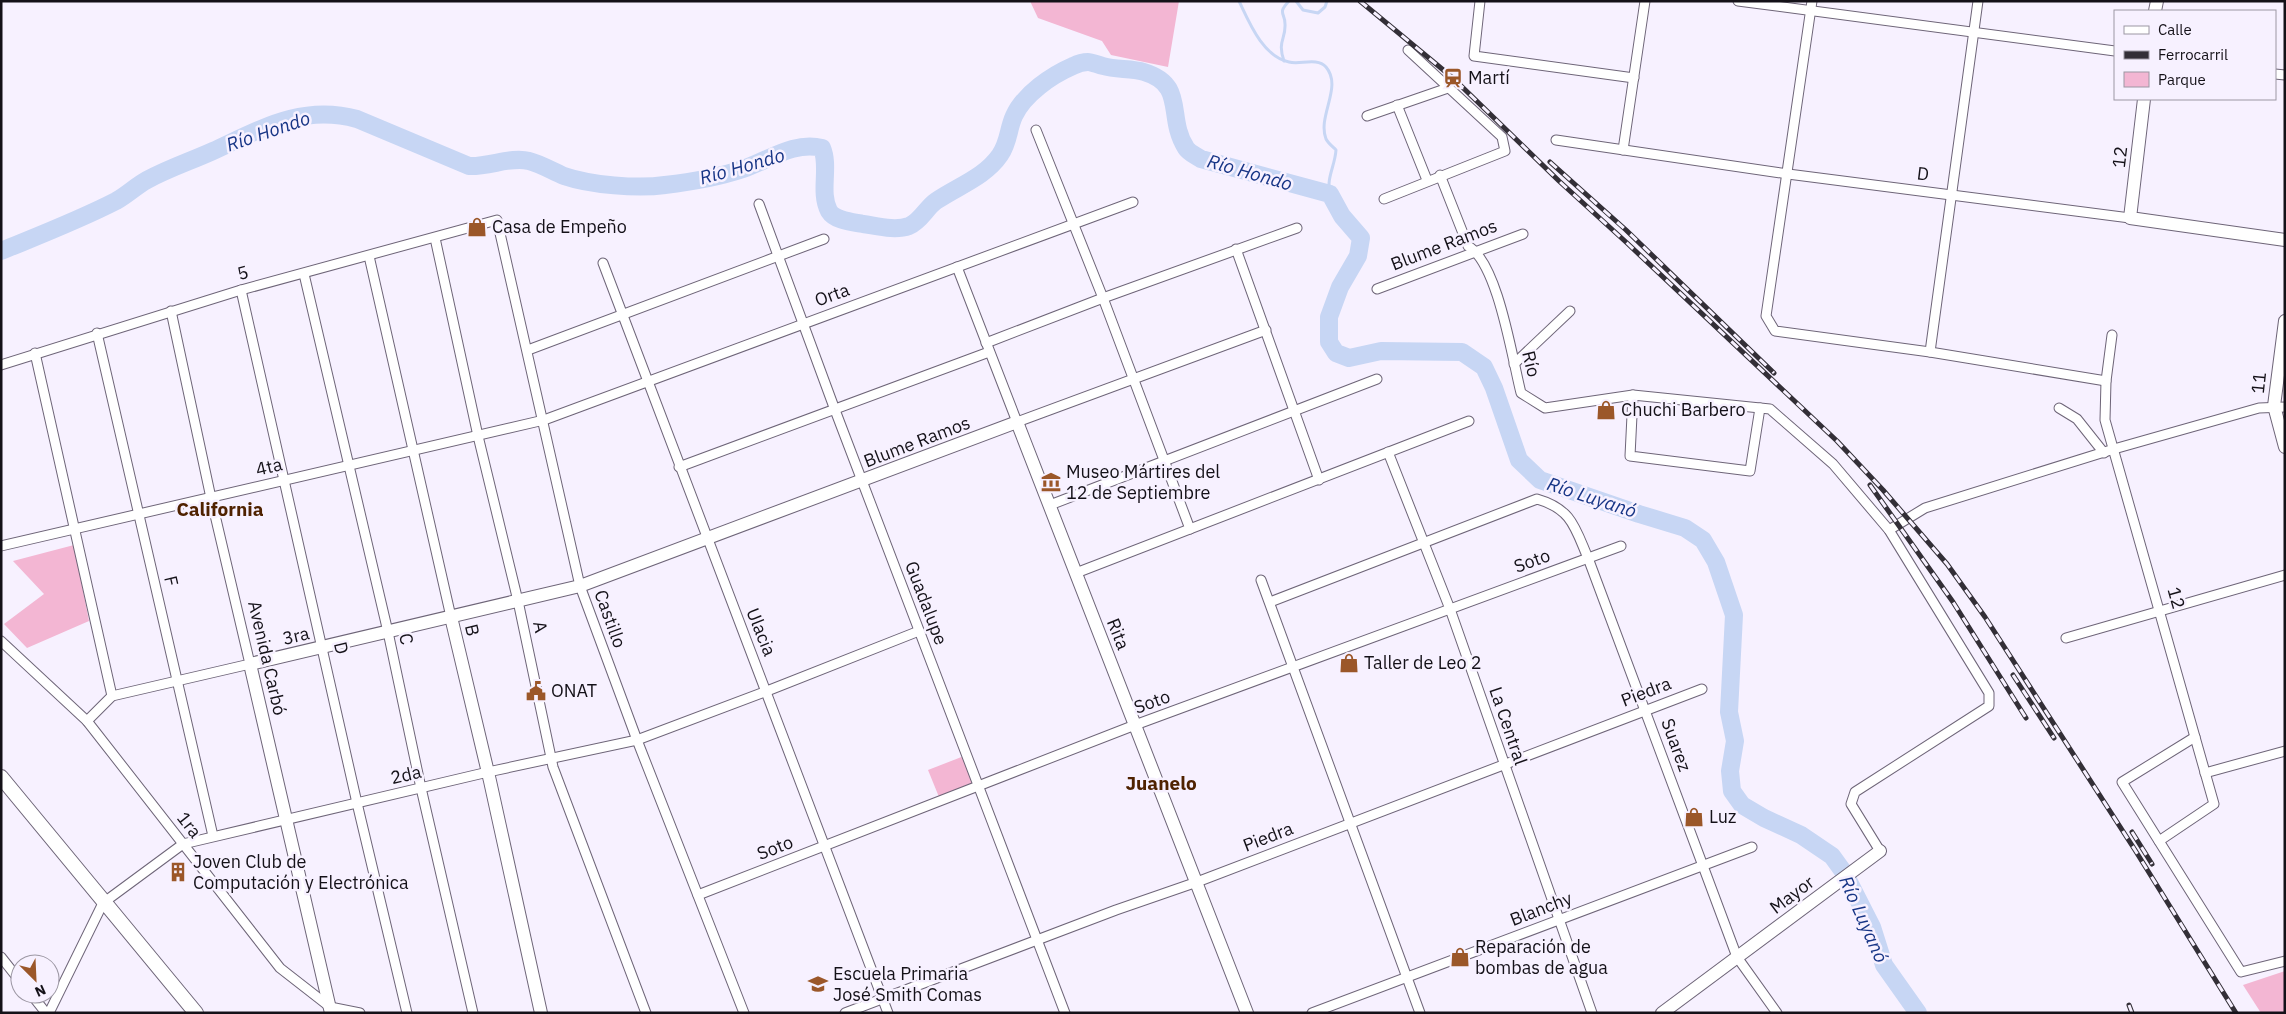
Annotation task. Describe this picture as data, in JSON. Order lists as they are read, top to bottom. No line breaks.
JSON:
{"streets":{"street":["12","D","Blume Ramos","5","Orta","Río","11","4ta","Soto","F","Guadalupe","Castillo","A","B","Ulacia","Rita","3ra","C","Avenida Carbó","Piedra","La Central","Suarez","2da","1ra","Mayor","Blanchy"]},"crossings":[["12","D"],["D","5"],["D","4ta"],["D","3ra"],["D","2da"],["Blume Ramos","Río"],["Blume Ramos","Guadalupe"],["Blume Ramos","Castillo"],["Blume Ramos","Ulacia"],["Blume Ramos","Rita"],["Blume Ramos","3ra"],["5","F"],["5","Castillo"],["5","A"],["5","B"],["5","C"],["5","Avenida Carbó"],["Orta","4ta"],["Orta","Guadalupe"],["Orta","Castillo"],["Orta","Ulacia"],["Orta","Rita"],["4ta","F"],["4ta","Castillo"],["4ta","A"],["4ta","B"],["4ta","C"],["4ta","Avenida Carbó"],["Soto","Guadalupe"],["Soto","Castillo"],["Soto","Ulacia"],["Soto","Rita"],["Soto","La Central"],["Soto","Suarez"],["F","3ra"],["F","2da"],["Guadalupe","Piedra"],["Guadalupe","2da"],["Castillo","3ra"],["Castillo","2da"],["A","3ra"],["A","2da"],["B","3ra"],["B","2da"],["Ulacia","Piedra"],["Ulacia","2da"],["Rita","Piedra"],["3ra","C"],["3ra","Avenida Carbó"],["C","2da"],["Avenida Carbó","2da"],["Avenida Carbó","1ra"],["Piedra","La Central"],["Piedra","Suarez"],["La Central","Suarez"],["La Central","Blanchy"],["Suarez","Mayor"],["Suarez","Blanchy"],["2da","1ra"]],"districts":["California","Juanelo"],"water":["Río Hondo","Río Luyanó"],"places":{"station":["Martí"],"shop":["Casa de Empeño","Chuchi Barbero","Taller de Leo 2","Luz","Reparación de bombas de agua"],"museum":["Museo Mártires del 12 de Septiembre"],"public building":["ONAT"],"building":["Joven Club de Computación y Electrónica"],"school or university":["Escuela Primaria José Smith Comas"]},"legend":["Calle","Ferrocarril","Parque"],"north":"bottom right"}
